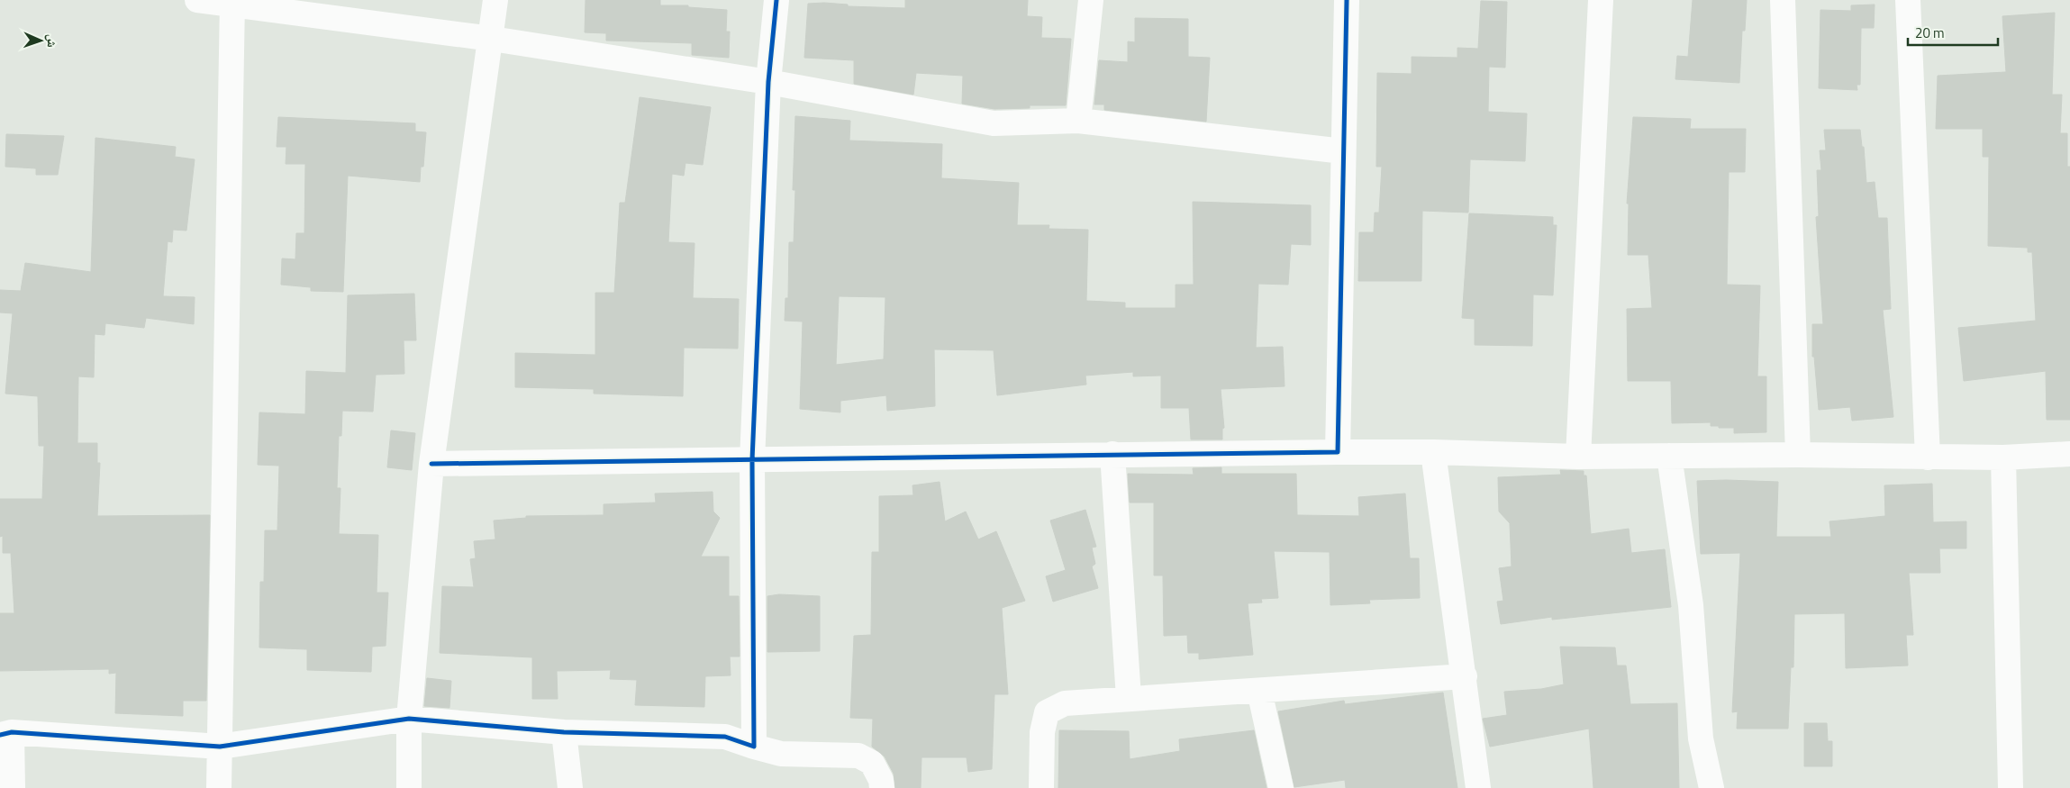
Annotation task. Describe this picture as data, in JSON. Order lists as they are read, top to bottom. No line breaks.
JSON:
{"scale_bar":"20 m","north":"right"}
